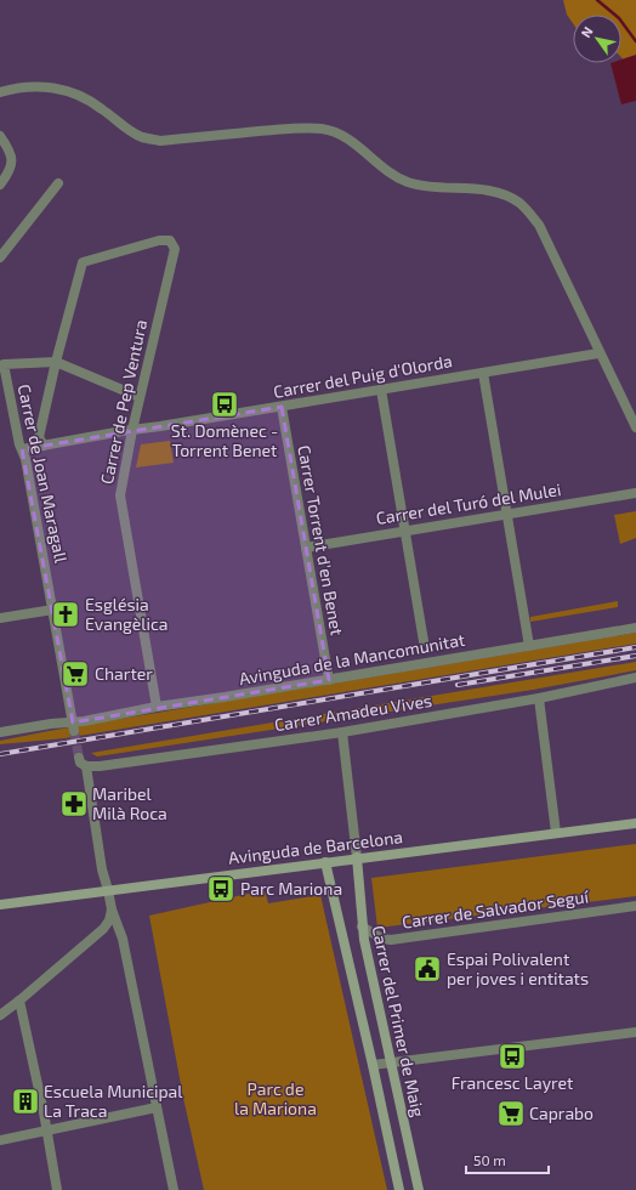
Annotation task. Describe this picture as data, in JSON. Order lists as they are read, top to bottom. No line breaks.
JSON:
{"streets":{"street":["Carrer del Puig d'Olorda","Carrer de Pep Ventura","Carrer de Joan Maragall","Carrer del Turó del Mulei","Carrer Torrent d'en Benet","Avinguda de la Mancomunitat","Carrer Amadeu Vives","Avinguda de Barcelona","Carrer de Salvador Seguí","Carrer del Primer de Maig"]},"crossings":[["Carrer del Puig d'Olorda","Carrer de Pep Ventura"],["Carrer del Puig d'Olorda","Carrer de Joan Maragall"],["Carrer del Puig d'Olorda","Carrer Torrent d'en Benet"],["Carrer de Pep Ventura","Carrer de Joan Maragall"],["Carrer de Pep Ventura","Avinguda de la Mancomunitat"],["Carrer de Joan Maragall","Avinguda de la Mancomunitat"],["Carrer del Turó del Mulei","Carrer Torrent d'en Benet"],["Carrer Torrent d'en Benet","Avinguda de la Mancomunitat"],["Avinguda de Barcelona","Carrer del Primer de Maig"],["Carrer de Salvador Seguí","Carrer del Primer de Maig"]],"parks":["Parc de la Mariona"],"places":{"bus stop":["St. Domènec - Torrent Benet","Parc Mariona","Francesc Layret"],"church":["Església Evangèlica"],"supermarket":["Charter","Caprabo"],"pharmacy":["Maribel Milà Roca"],"public building":["Espai Polivalent per joves i entitats"],"building":["Escuela Municipal La Traca"]},"scale_bar":"50 m","north":"top left"}
